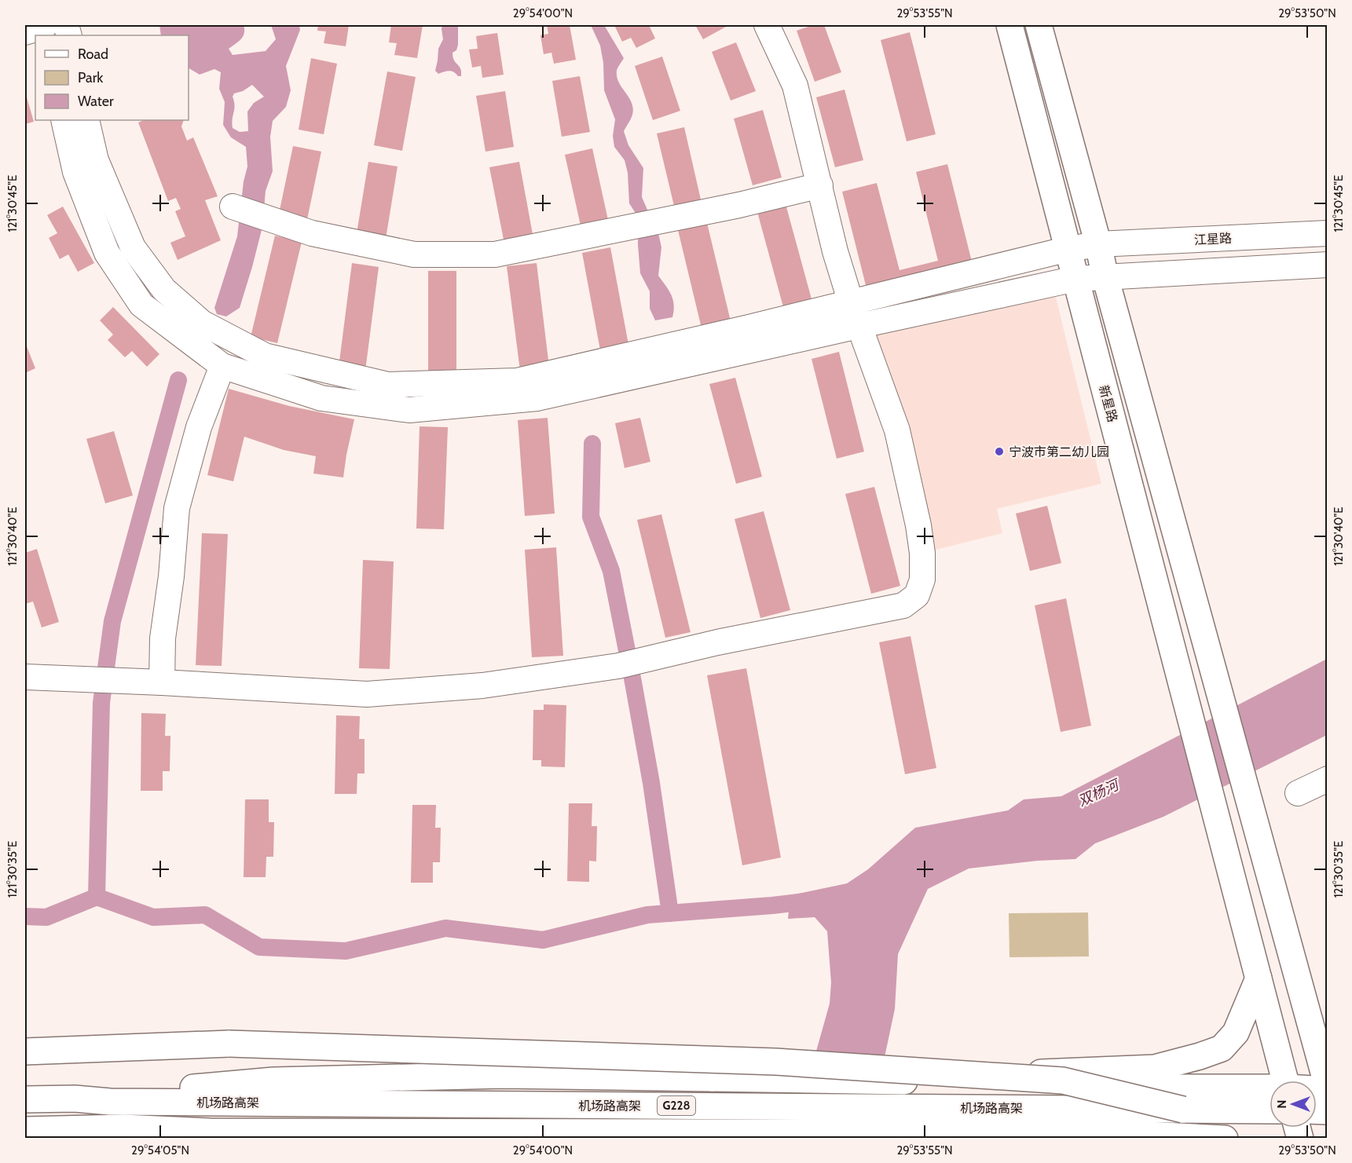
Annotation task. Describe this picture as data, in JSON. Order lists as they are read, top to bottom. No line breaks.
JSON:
{"streets":{"main road":["新星路","机场路高架","G228"],"street":["江星路"]},"crossings":[["江星路","新星路"]],"water":["双杨河"],"places":["宁波市第二幼儿园"],"legend":["Road","Park","Water"],"north":"left","coordinates":["29°54'00\"N","29°53'55\"N","29°53'50\"N","121°30'45\"E","121°30'40\"E","121°30'35\"E","29°54'05\"N"]}
